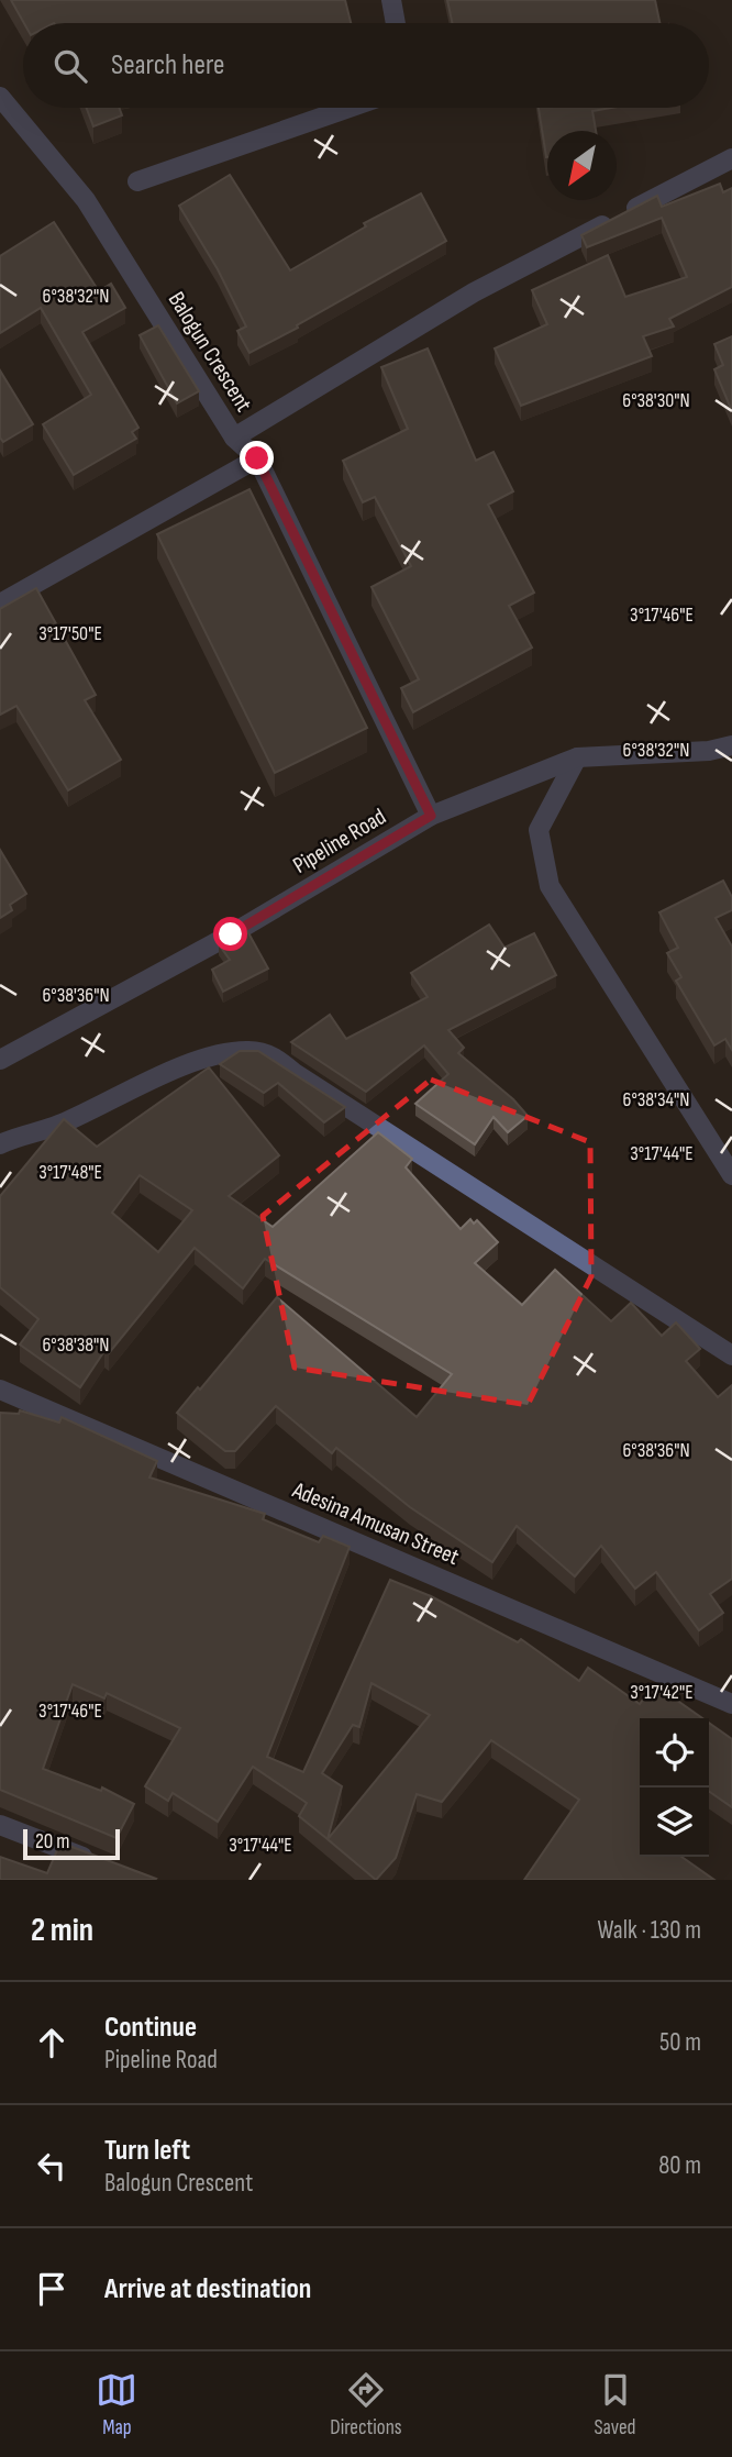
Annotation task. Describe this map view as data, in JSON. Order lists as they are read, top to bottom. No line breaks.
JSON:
{"streets":{"street":["Balogun Crescent","Pipeline Road","Adesina Amusan Street"]},"crossings":[["Balogun Crescent","Pipeline Road"]],"scale_bar":"20 m","north":"bottom left","page":{"search":"Search here","scale":"20 m","heading":["2 min","Walk · 130 m"],"list":[["Continue","Pipeline Road","50 m"],["Turn left","Balogun Crescent","80 m"],"Arrive at destination"],"nav":["Map","Directions","Saved"]},"coordinates":["6°38'32\"N","6°38'30\"N","3°17'46\"E","3°17'50\"E","6°38'36\"N","6°38'34\"N","3°17'44\"E","3°17'48\"E","6°38'38\"N","3°17'42\"E"]}
